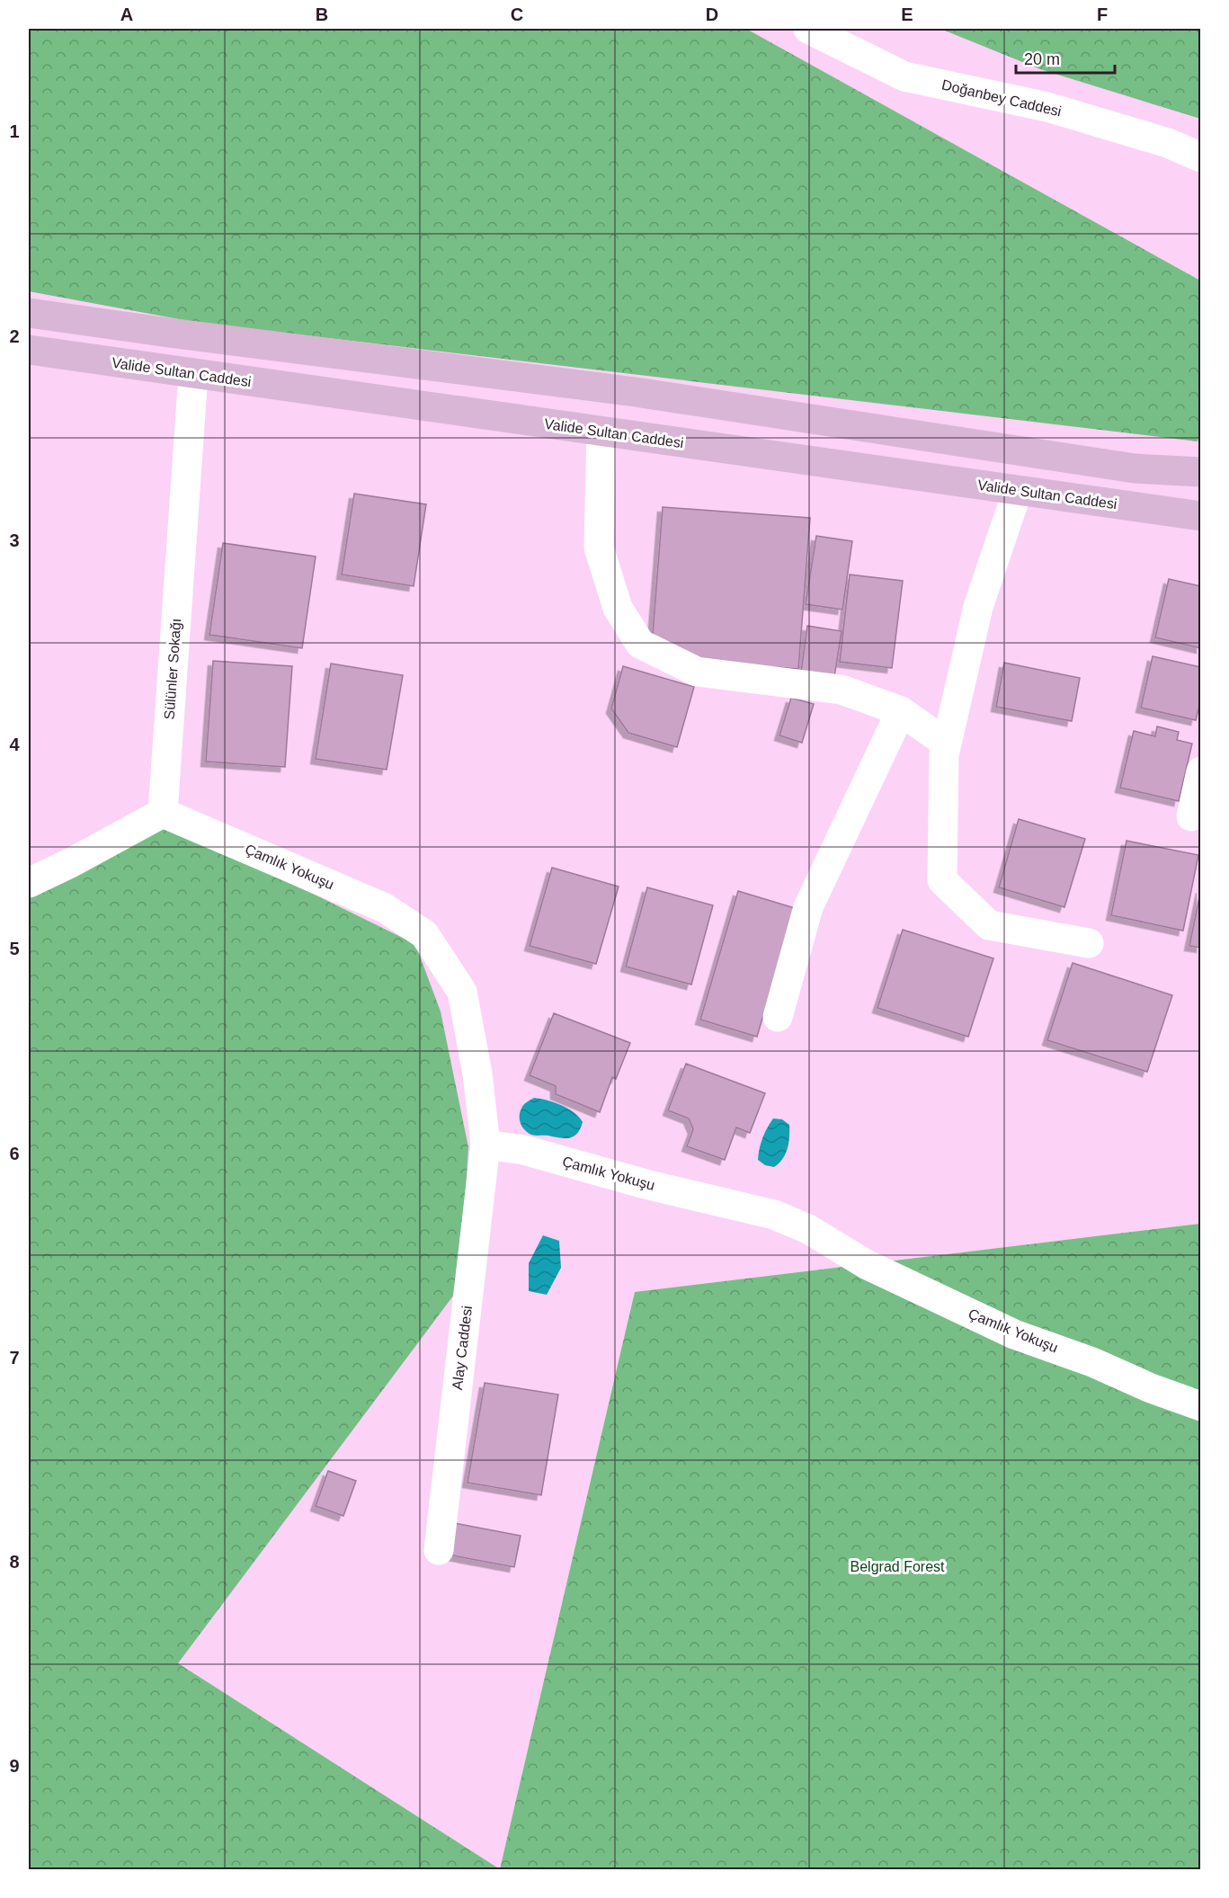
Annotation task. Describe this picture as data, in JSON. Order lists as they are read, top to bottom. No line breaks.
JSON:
{"streets":{"main road":["Valide Sultan Caddesi"],"street":["Doğanbey Caddesi","Sülünler Sokağı","Çamlık Yokuşu","Alay Caddesi"]},"crossings":[["Valide Sultan Caddesi","Sülünler Sokağı"],["Sülünler Sokağı","Çamlık Yokuşu"],["Çamlık Yokuşu","Alay Caddesi"]],"parks":["Belgrad Forest"],"scale_bar":"20 m","grid":{"columns":["A","B","C","D","E","F"],"rows":["1","2","3","4","5","6","7","8","9"]}}
